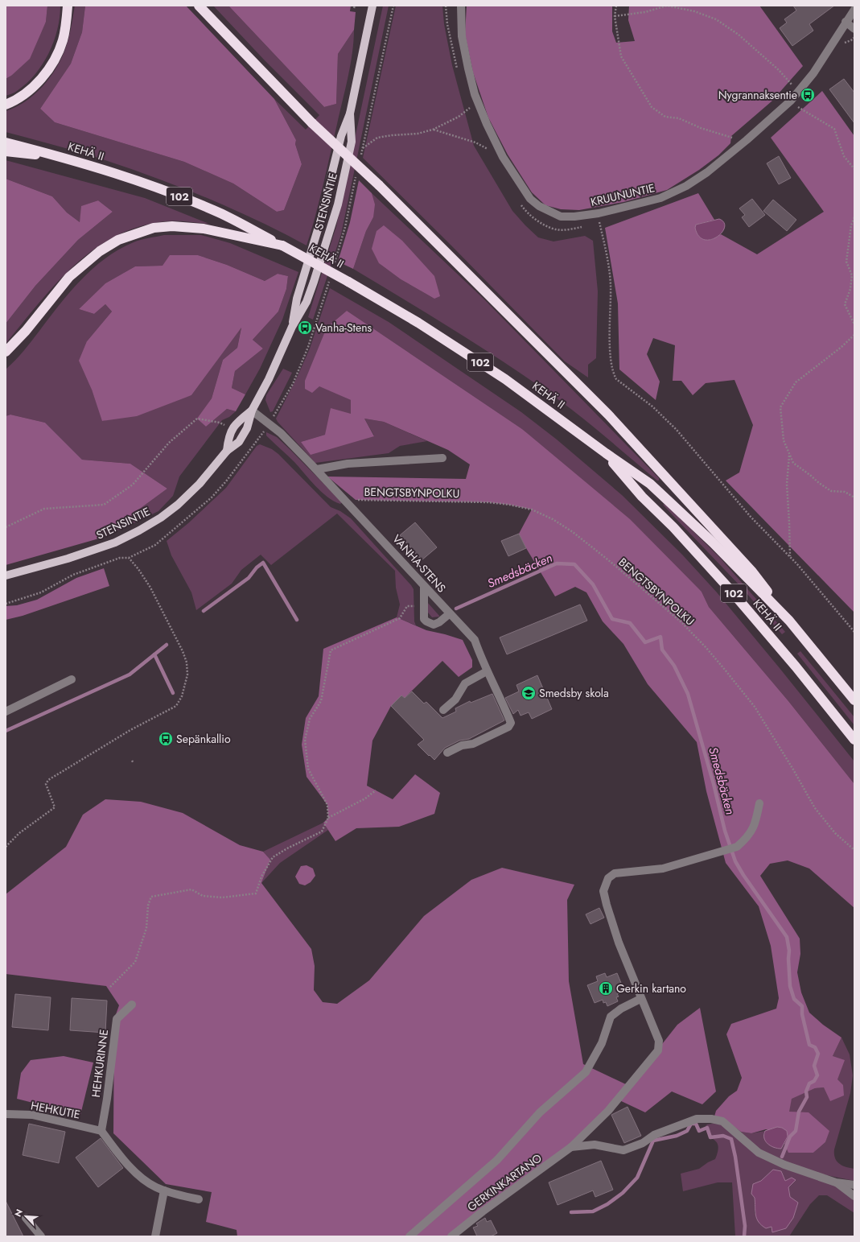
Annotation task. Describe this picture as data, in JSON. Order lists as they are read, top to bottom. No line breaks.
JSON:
{"streets":{"highway":["KEHÄ II","102"],"main road":["STENSINTIE"],"street":["KRUUNUNTIE","VANHA-STENS","HEHKURINNE","HEHKUTIE","GERKINKARTANO"],"path":["BENGTSBYNPOLKU"]},"crossings":[["STENSINTIE","VANHA-STENS"],["HEHKURINNE","HEHKUTIE"]],"water":["Smedsbäcken"],"places":{"bus stop":["Nygrannaksentie","Vanha-Stens","Sepänkallio"],"school or university":["Smedsby skola"],"building":["Gerkin kartano"]},"north":"top left"}
